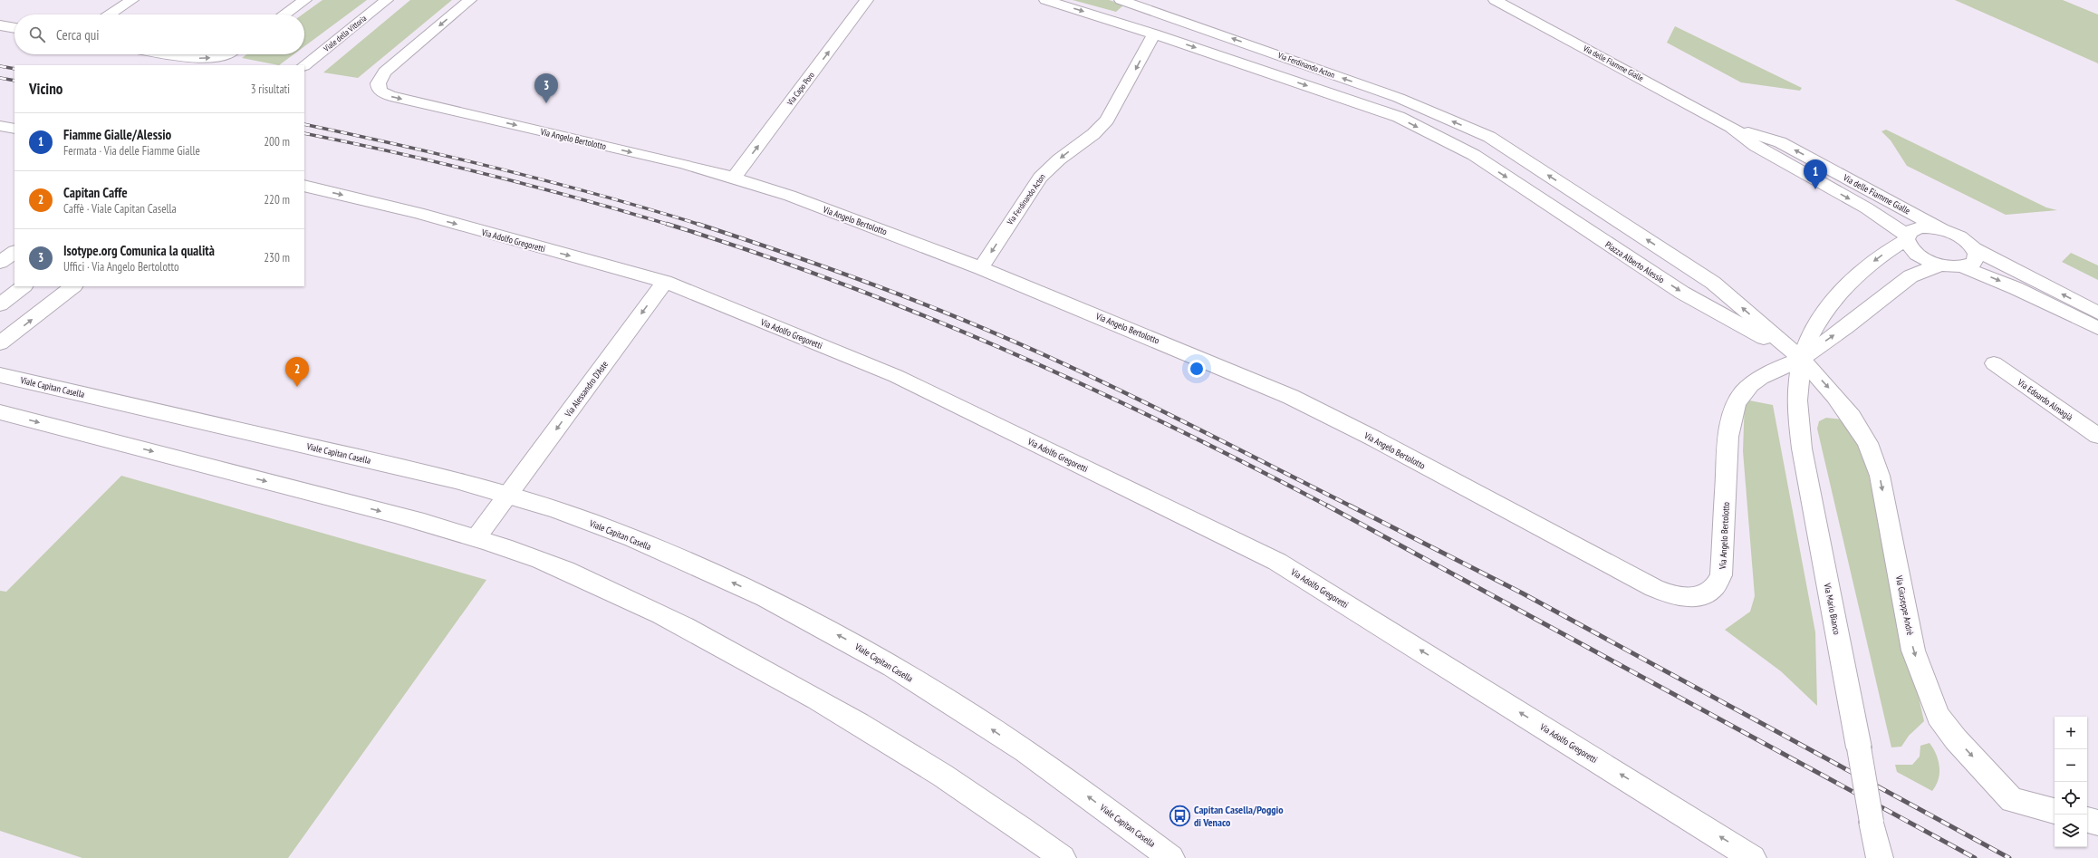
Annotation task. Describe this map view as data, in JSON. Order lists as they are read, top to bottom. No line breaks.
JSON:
{"streets":{"street":["Viale della Vittoria","Via delle Fiamme Gialle","Via Ferdinando Acton","Via Capo Poro","Via Angelo Bertolotto","Via Adolfo Gregoretti","Piazza Alberto Alessio","Viale Capitan Casella","Via Alessandro D'Aste","Via Edoardo Almagià","Via Giuseppe Andrè","Via Mario Bianco"]},"crossings":[["Via Ferdinando Acton","Via Angelo Bertolotto"],["Via Ferdinando Acton","Piazza Alberto Alessio"],["Via Ferdinando Acton","Via Giuseppe Andrè"],["Via Ferdinando Acton","Via Mario Bianco"],["Via Capo Poro","Via Angelo Bertolotto"],["Via Angelo Bertolotto","Piazza Alberto Alessio"],["Via Angelo Bertolotto","Via Giuseppe Andrè"],["Via Angelo Bertolotto","Via Mario Bianco"],["Via Adolfo Gregoretti","Via Alessandro D'Aste"],["Piazza Alberto Alessio","Via Giuseppe Andrè"],["Piazza Alberto Alessio","Via Mario Bianco"],["Viale Capitan Casella","Via Alessandro D'Aste"],["Via Giuseppe Andrè","Via Mario Bianco"]],"one_way":["Via Ferdinando Acton","Via Capo Poro","Piazza Alberto Alessio","Via Alessandro D'Aste","Via Giuseppe Andrè"],"places":{"bus stop":["Capitan Casella/Poggio di Venaco"]},"page":{"search":"Cerca qui","heading":["Vicino","3 risultati"],"pins":["3","1","2"],"list":[{"mark":"1","name":"Fiamme Gialle/Alessio","note":"Fermata · Via delle Fiamme Gialle","value":"200 m"},{"mark":"2","name":"Capitan Caffe","note":"Caffè · Viale Capitan Casella","value":"220 m"},{"mark":"3","name":"Isotype.org Comunica la qualità","note":"Uffici · Via Angelo Bertolotto","value":"230 m"}],"map_buttons":["+","−"]}}
